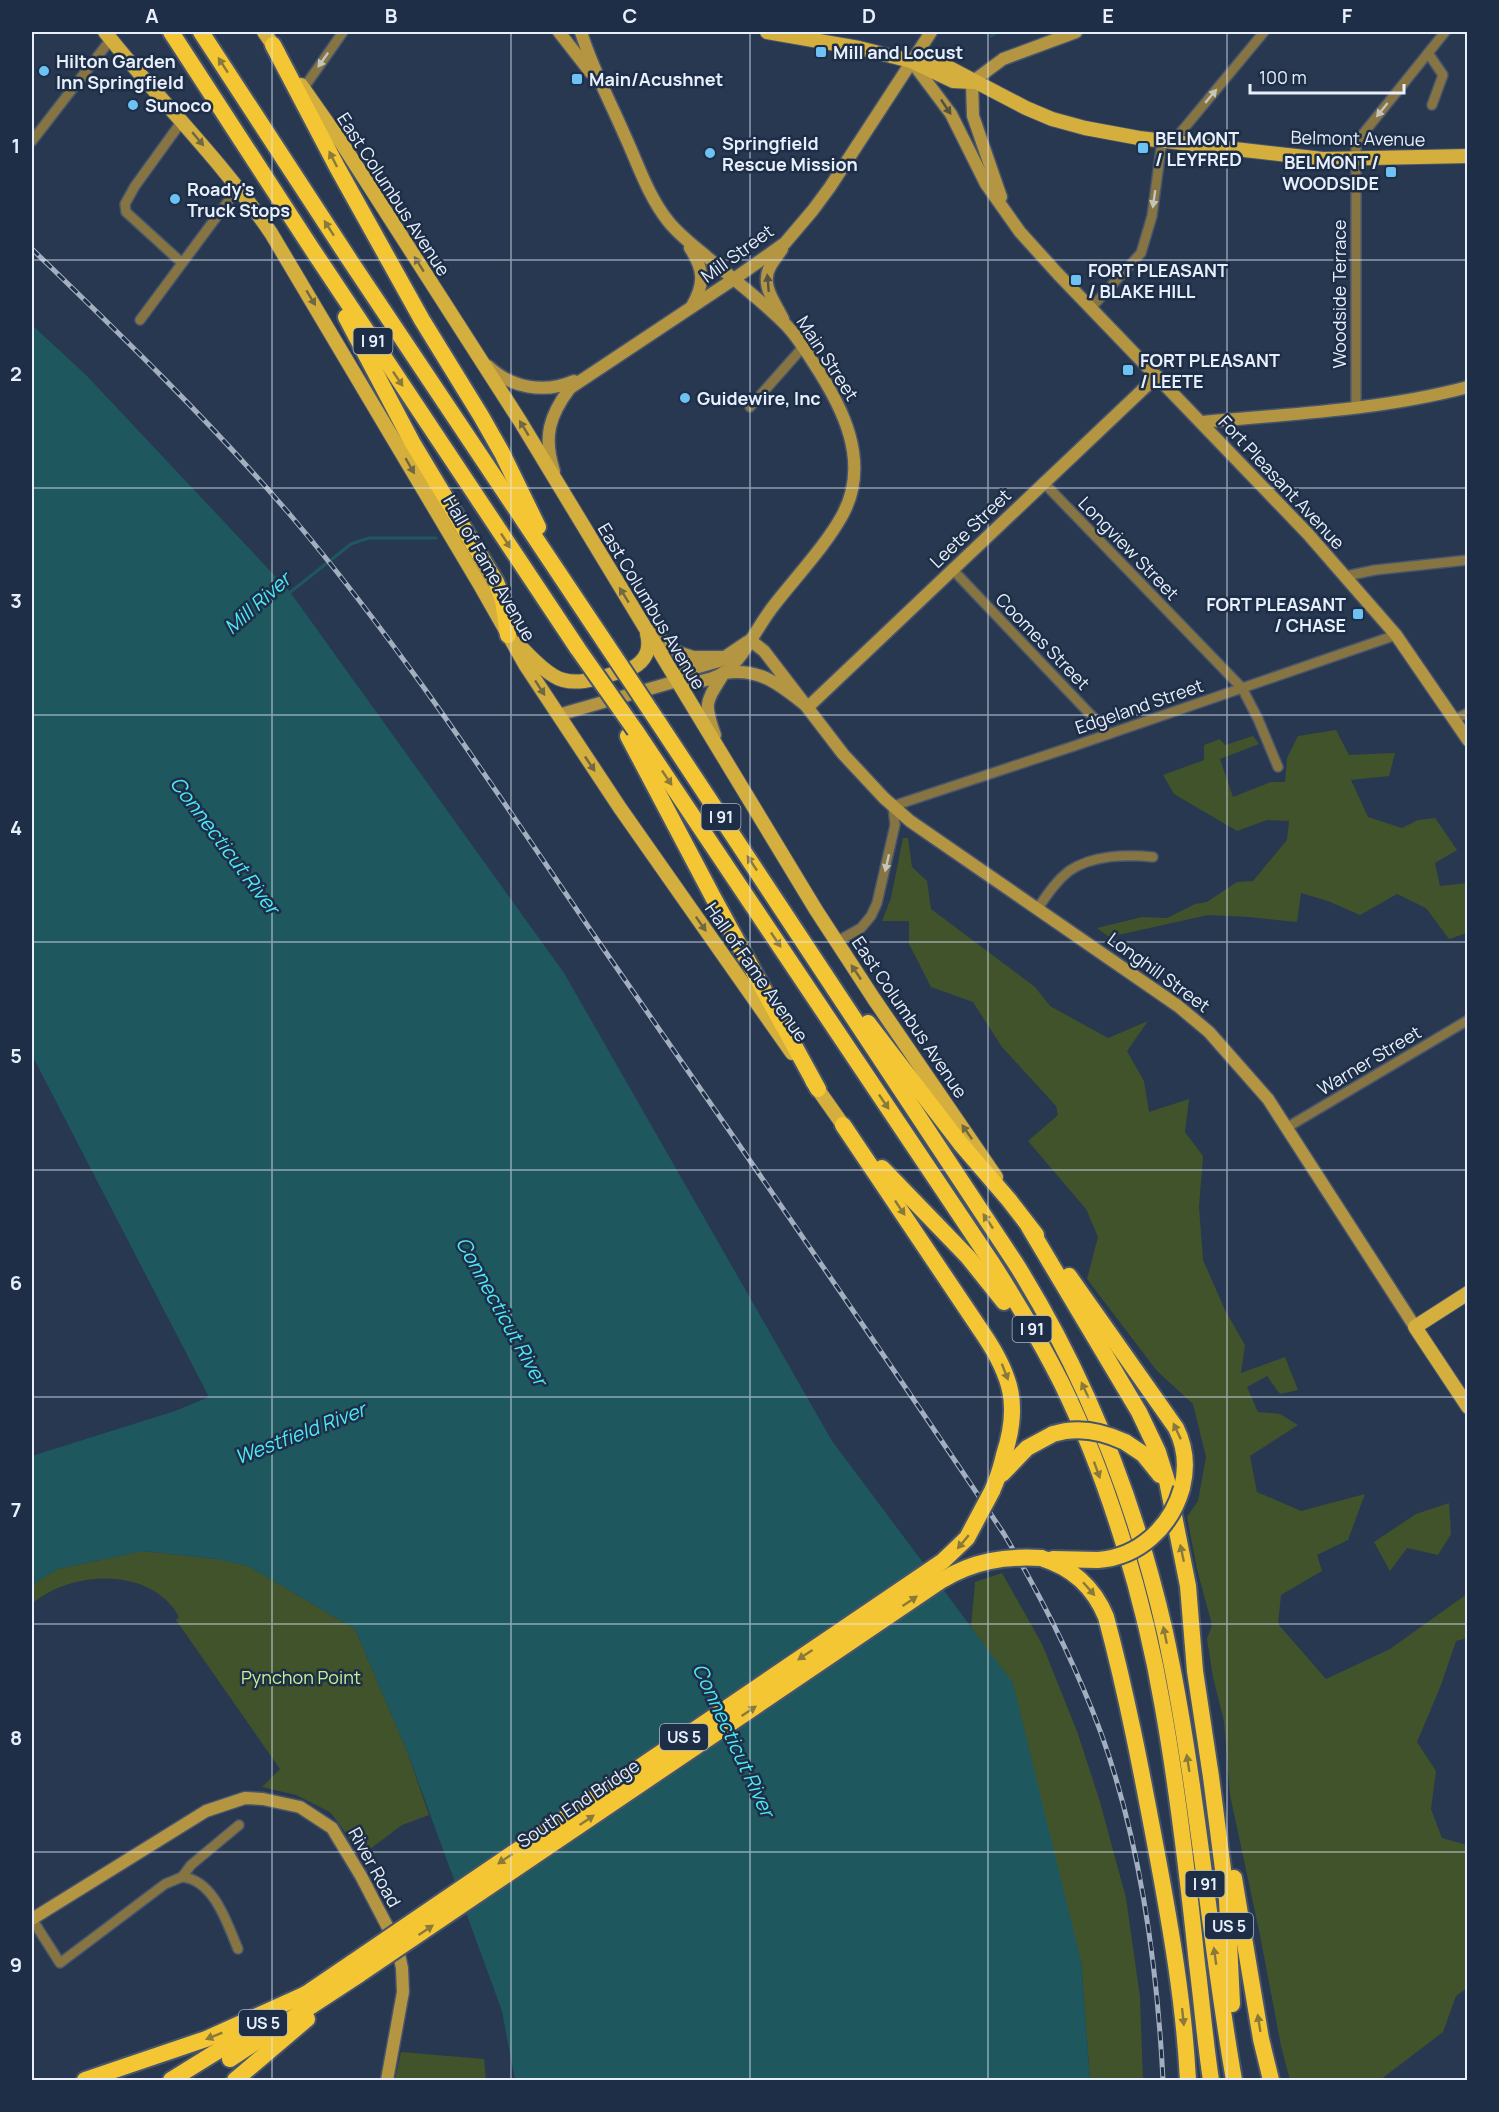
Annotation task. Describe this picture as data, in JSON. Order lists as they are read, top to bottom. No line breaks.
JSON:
{"streets":{"highway":["I 91","US 5","South End Bridge"],"main road":["Belmont Avenue","East Columbus Avenue","Hall of Fame Avenue","Longhill Street"],"street":["Mill Street","Woodside Terrace","Main Street","Fort Pleasant Avenue","Leete Street","Longview Street","Coomes Street","Edgeland Street","Warner Street","River Road"]},"crossings":[["Belmont Avenue","Mill Street"],["Belmont Avenue","Woodside Terrace"],["Belmont Avenue","Fort Pleasant Avenue"],["East Columbus Avenue","Mill Street"],["East Columbus Avenue","Main Street"],["Mill Street","Main Street"],["Mill Street","Fort Pleasant Avenue"],["I 91","US 5"],["Main Street","Hall of Fame Avenue"],["Main Street","Longhill Street"],["Fort Pleasant Avenue","Leete Street"],["Fort Pleasant Avenue","Edgeland Street"],["Leete Street","Longview Street"],["Leete Street","Coomes Street"],["Leete Street","Longhill Street"],["Longview Street","Edgeland Street"],["Coomes Street","Edgeland Street"],["Edgeland Street","Longhill Street"],["Longhill Street","Warner Street"],["US 5","South End Bridge"]],"one_way":["East Columbus Avenue","Hall of Fame Avenue"],"water":["Mill River","Connecticut River","Westfield River"],"parks":["Pynchon Point"],"places":{"transit":["Mill and Locust","Main/Acushnet","BELMONT / LEYFRED","BELMONT / WOODSIDE","FORT PLEASANT / BLAKE HILL","FORT PLEASANT / LEETE","FORT PLEASANT / CHASE"],"other":["Hilton Garden Inn Springfield","Sunoco","Springfield Rescue Mission","Roady's Truck Stops","Guidewire, Inc"]},"scale_bar":"100 m","grid":{"columns":["A","B","C","D","E","F"],"rows":["1","2","3","4","5","6","7","8","9"]}}
